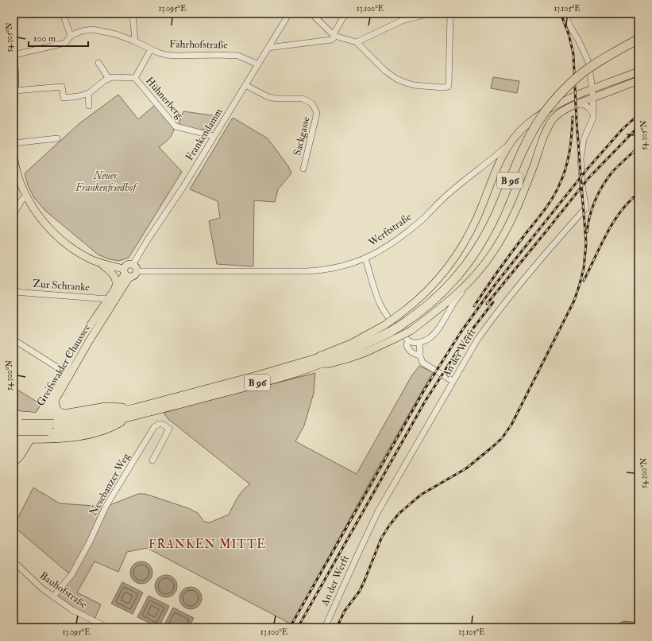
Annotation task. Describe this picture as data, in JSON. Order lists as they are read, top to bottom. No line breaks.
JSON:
{"streets":{"highway":["B 96"],"main road":["Werftstraße","Greifswalder Chaussee"],"street":["Fährhofstraße","Hühnerberg","Frankendamm","Sackgasse","Zur Schranke","An der Werft","Nesebanzer Weg","Bauhofstraße"]},"crossings":[["Fährhofstraße","Hühnerberg"],["Fährhofstraße","Frankendamm"],["Hühnerberg","Frankendamm"],["Frankendamm","Sackgasse"],["Frankendamm","Werftstraße"],["Werftstraße","An der Werft"],["Zur Schranke","Greifswalder Chaussee"],["Nesebanzer Weg","Bauhofstraße"]],"districts":["FRANKEN MITTE"],"parks":["Neuer Frankenfriedhof"],"scale_bar":"100 m","coordinates":["13.095°E","13.100°E","13.105°E","54.305°N","54.300°N"]}
